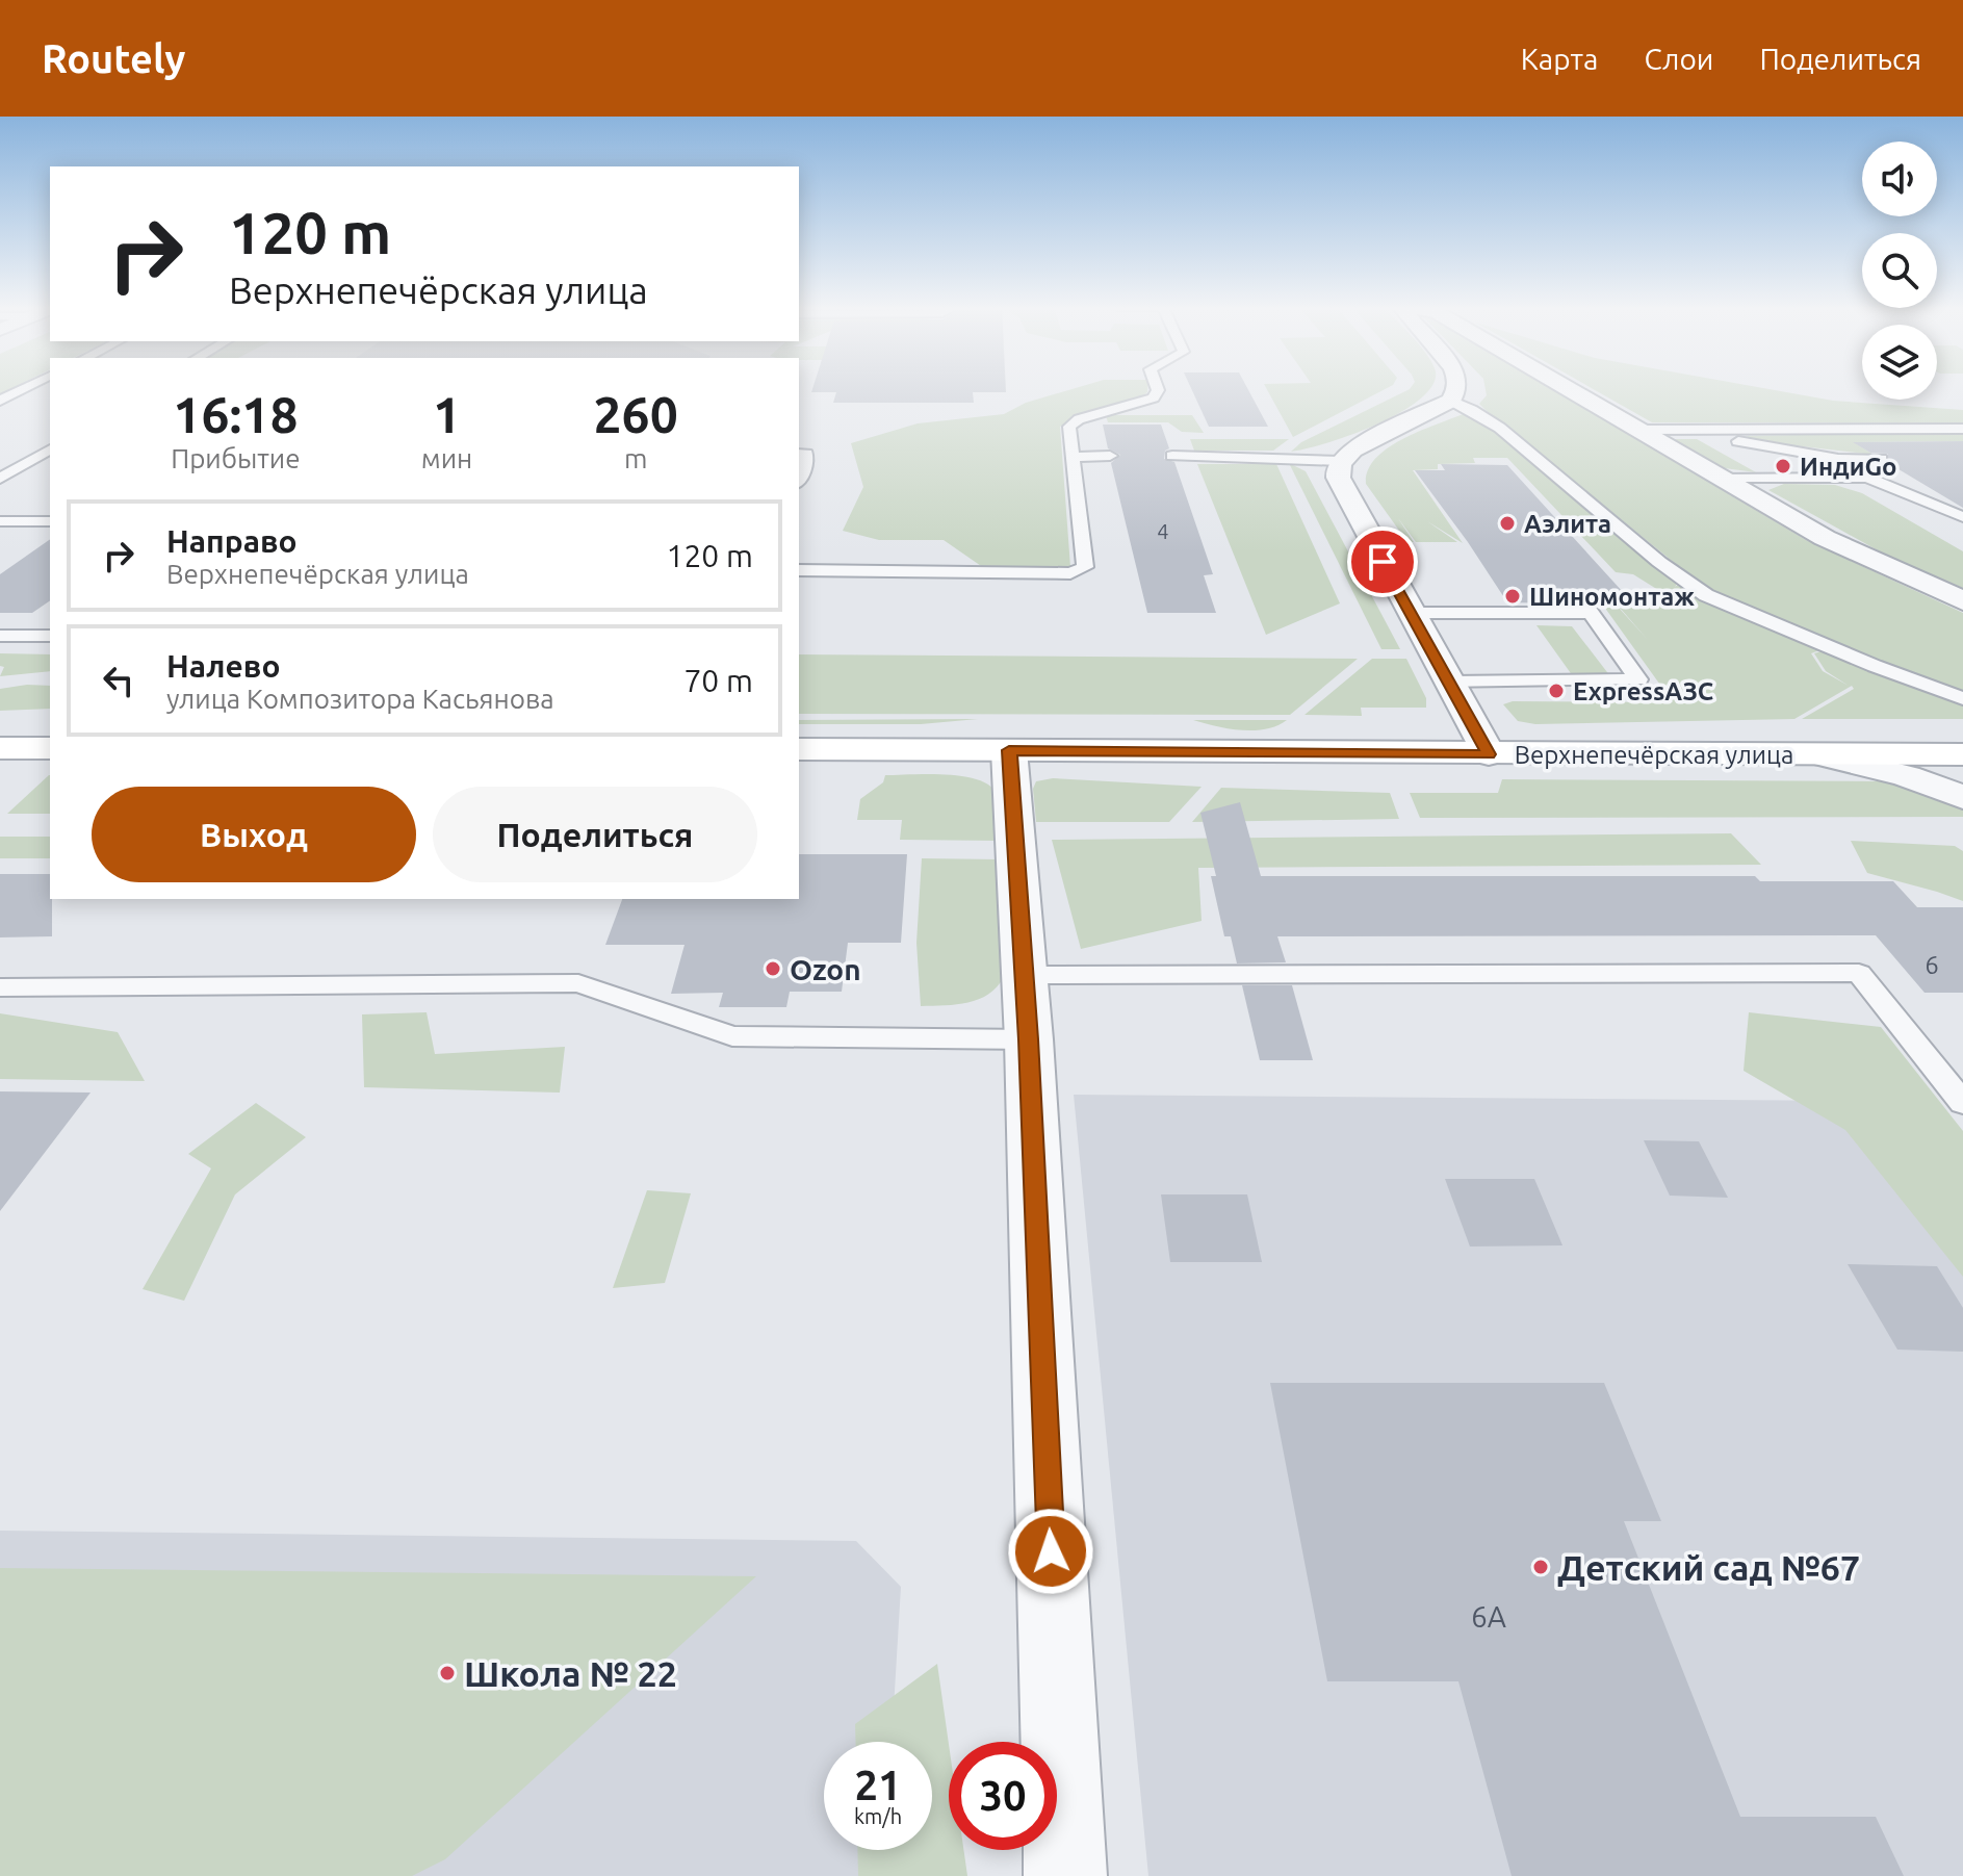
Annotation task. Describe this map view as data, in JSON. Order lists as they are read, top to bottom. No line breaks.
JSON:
{"streets":{"street":["Верхнепечёрская улица"]},"places":["ИндиGo","Аэлита","Шиномонтаж","ExpressАЗС","Ozon","Детский сад №67","Школа № 22"],"house_numbers":["4","6","6А"],"page":{"header":"Routely","nav":["Карта","Слои","Поделиться"],"turn":["120 m","Верхнепечёрская улица"],"eta":["16:18","Прибытие","1","мин","260","m"],"list":[{"name":"Направо","note":"Верхнепечёрская улица","value":"120 m"},{"name":"Налево","note":"улица Композитора Касьянова","value":"70 m"}],"buttons":["Выход","Поделиться"],"speed":"21 km/h","limit":"30"}}
